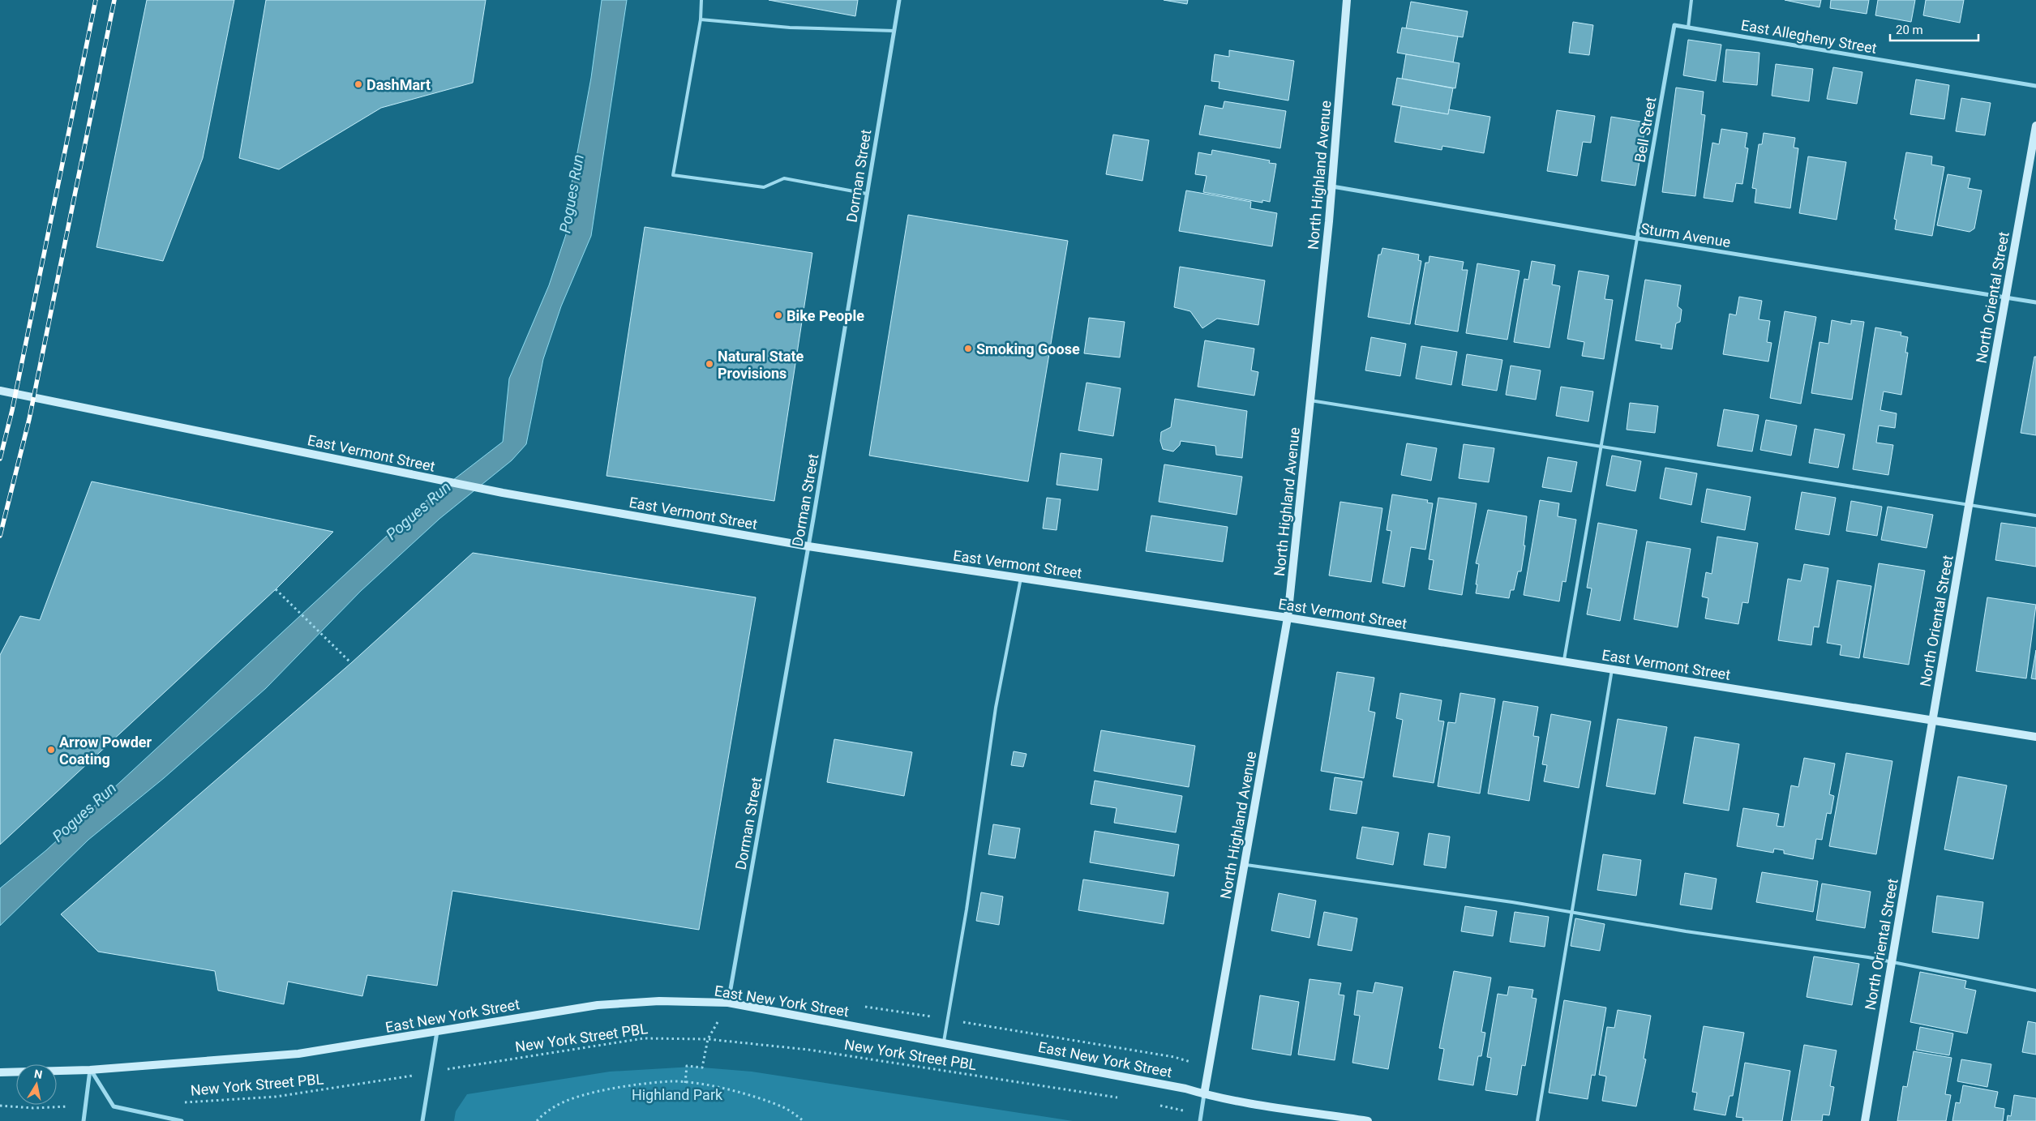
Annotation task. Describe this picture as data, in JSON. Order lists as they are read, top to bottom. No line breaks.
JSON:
{"streets":{"street":["East Allegheny Street","Bell Street","North Highland Avenue","Dorman Street","Sturm Avenue","North Oriental Street","East Vermont Street","East New York Street"],"path":["New York Street PBL"]},"crossings":[["East Allegheny Street","Bell Street"],["Bell Street","Sturm Avenue"],["North Highland Avenue","Sturm Avenue"],["North Highland Avenue","East Vermont Street"],["North Highland Avenue","East New York Street"],["Dorman Street","East Vermont Street"],["Dorman Street","East New York Street"],["Sturm Avenue","North Oriental Street"],["North Oriental Street","East Vermont Street"]],"water":["Pogues Run"],"parks":["Highland Park"],"places":["DashMart","Bike People","Smoking Goose","Natural State Provisions","Arrow Powder Coating"],"scale_bar":"20 m","north":"top"}
